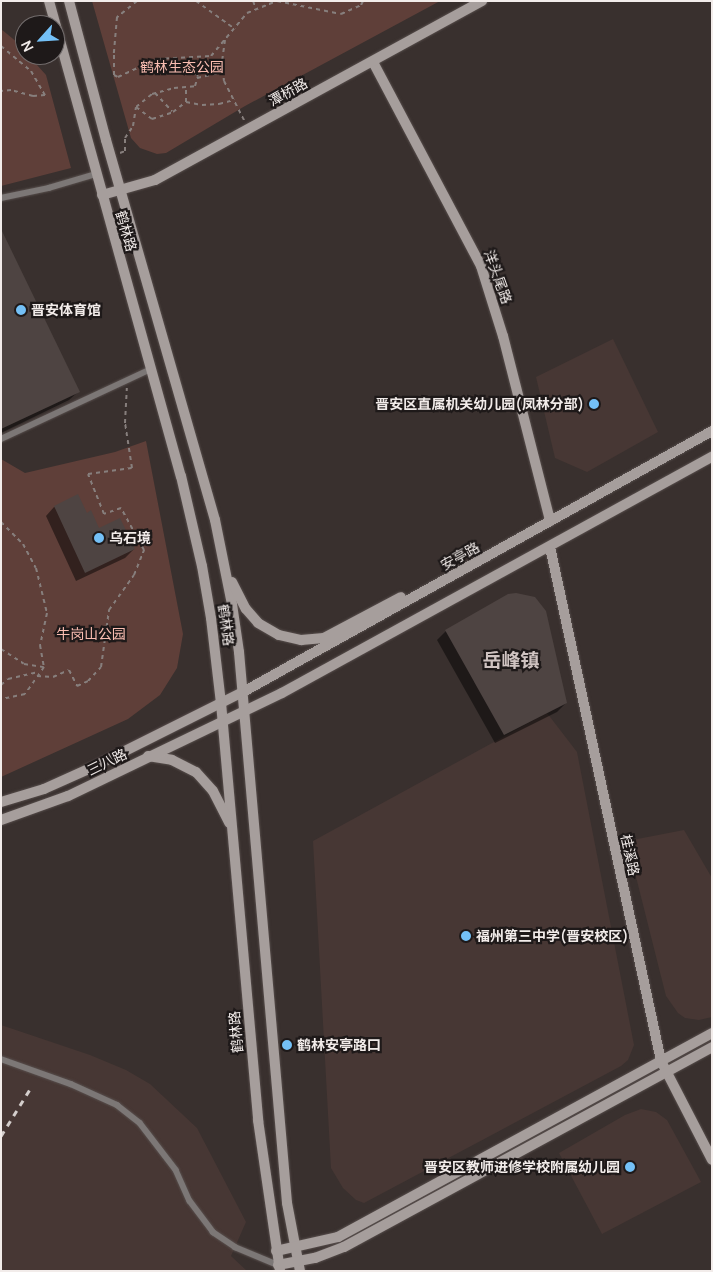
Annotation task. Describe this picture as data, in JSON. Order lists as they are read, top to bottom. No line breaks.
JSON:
{"streets":{"main road":["潭桥路","鹤林路","洋头尾路","安亭路","三八路","桂溪路"]},"crossings":[["潭桥路","鹤林路"],["潭桥路","洋头尾路"],["鹤林路","安亭路"],["鹤林路","三八路"],["洋头尾路","安亭路"],["安亭路","三八路"]],"districts":["岳峰镇"],"parks":["鹤林生态公园","牛岗山公园"],"places":["晋安体育馆","晋安区直属机关幼儿园(凤林分部)","乌石境","福州第三中学(晋安校区)","鹤林安亭路口","晋安区教师进修学校附属幼儿园"],"north":"bottom left"}
